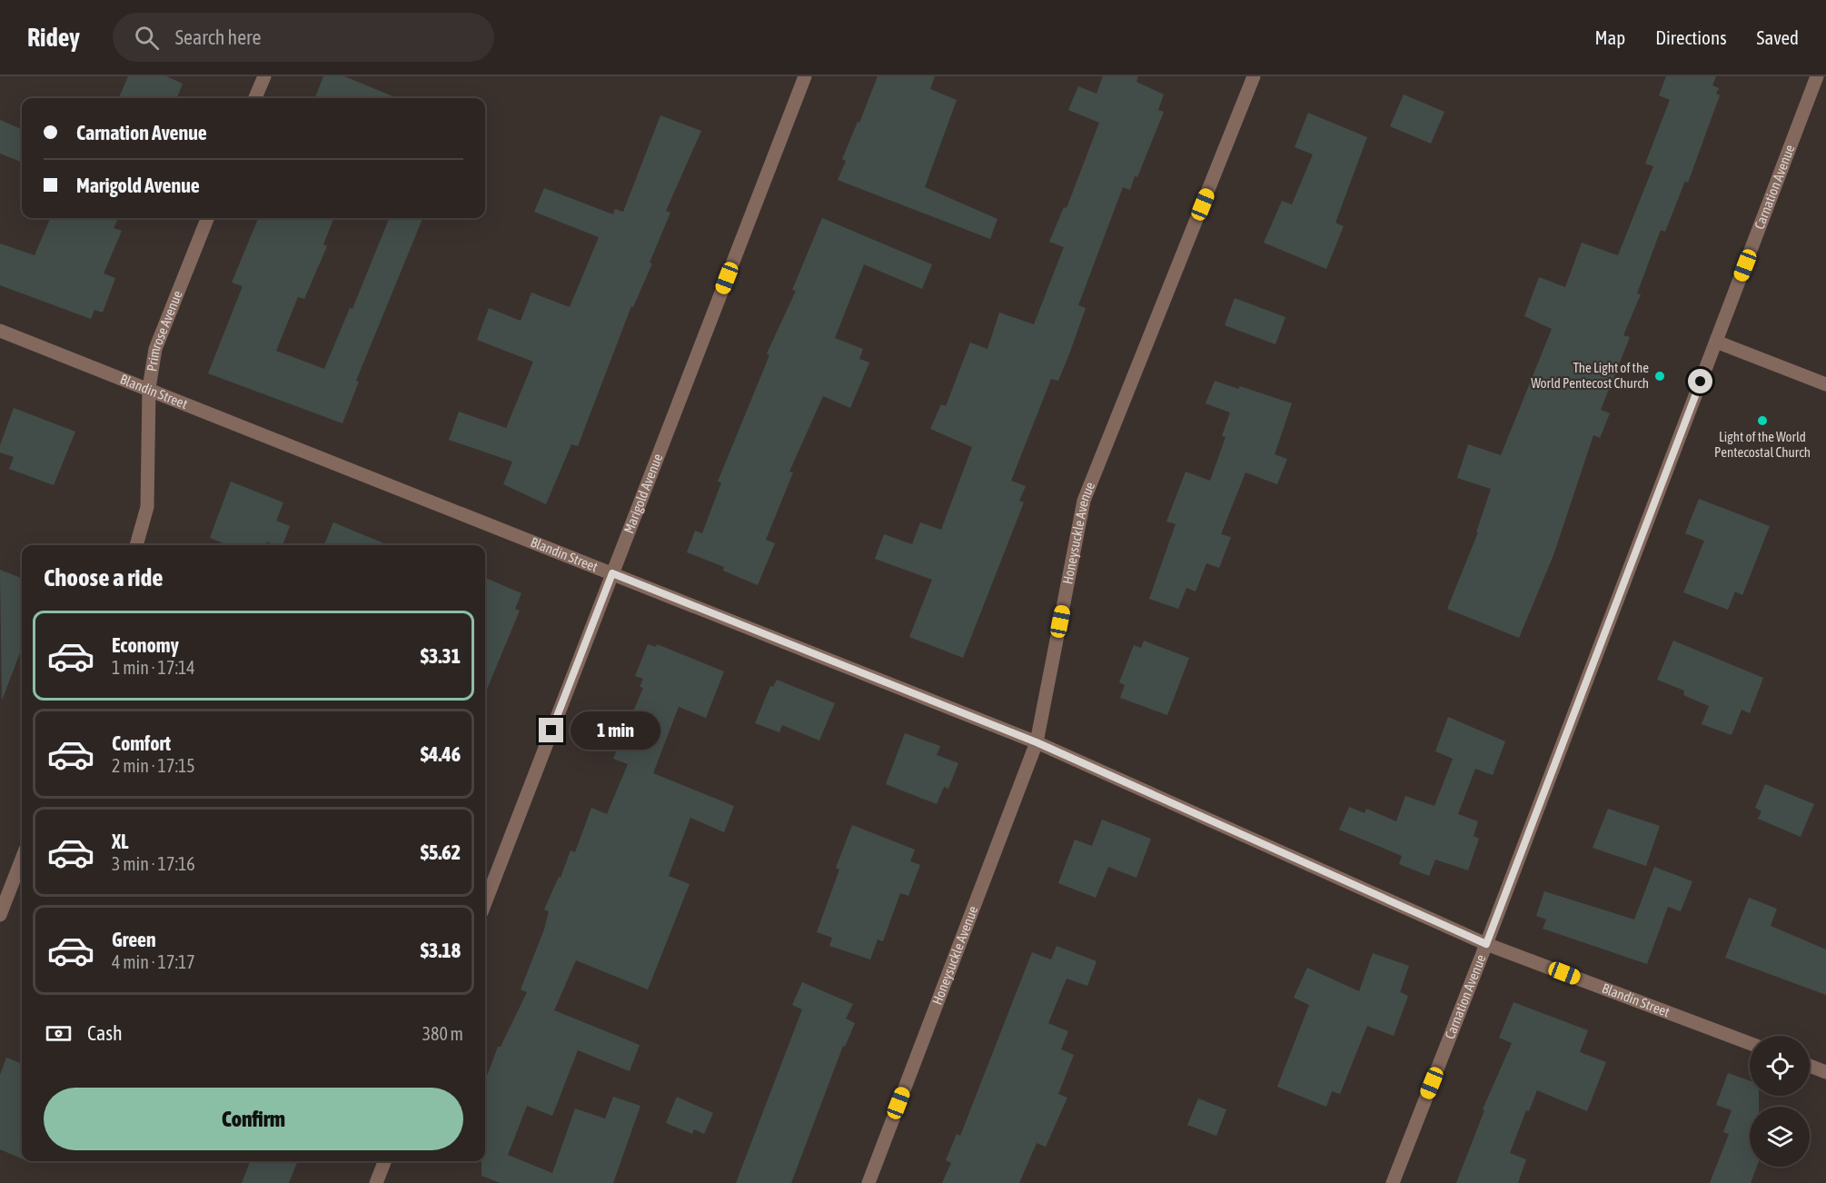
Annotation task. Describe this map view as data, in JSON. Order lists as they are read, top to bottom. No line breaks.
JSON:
{"streets":{"street":["Carnation Avenue","Primrose Avenue","Blandin Street","Marigold Avenue","Honeysuckle Avenue"]},"crossings":[["Carnation Avenue","Blandin Street"],["Primrose Avenue","Blandin Street"],["Blandin Street","Marigold Avenue"],["Blandin Street","Honeysuckle Avenue"]],"places":["The Light of the World Pentecost Church","Light of the World Pentecostal Church"],"page":{"header":"Ridey","search":"Search here","nav":["Map","Directions","Saved"],"banner":["Carnation Avenue","Marigold Avenue"],"heading":"Choose a ride","list":[{"name":"Economy","note":"1 min · 17:14","value":"$3.31"},{"name":"Comfort","note":"2 min · 17:15","value":"$4.46"},{"name":"XL","note":"3 min · 17:16","value":"$5.62"},{"name":"Green","note":"4 min · 17:17","value":"$3.18"}],"bubble":"1 min","pay":["Cash","380 m"],"buttons":"Confirm"}}
